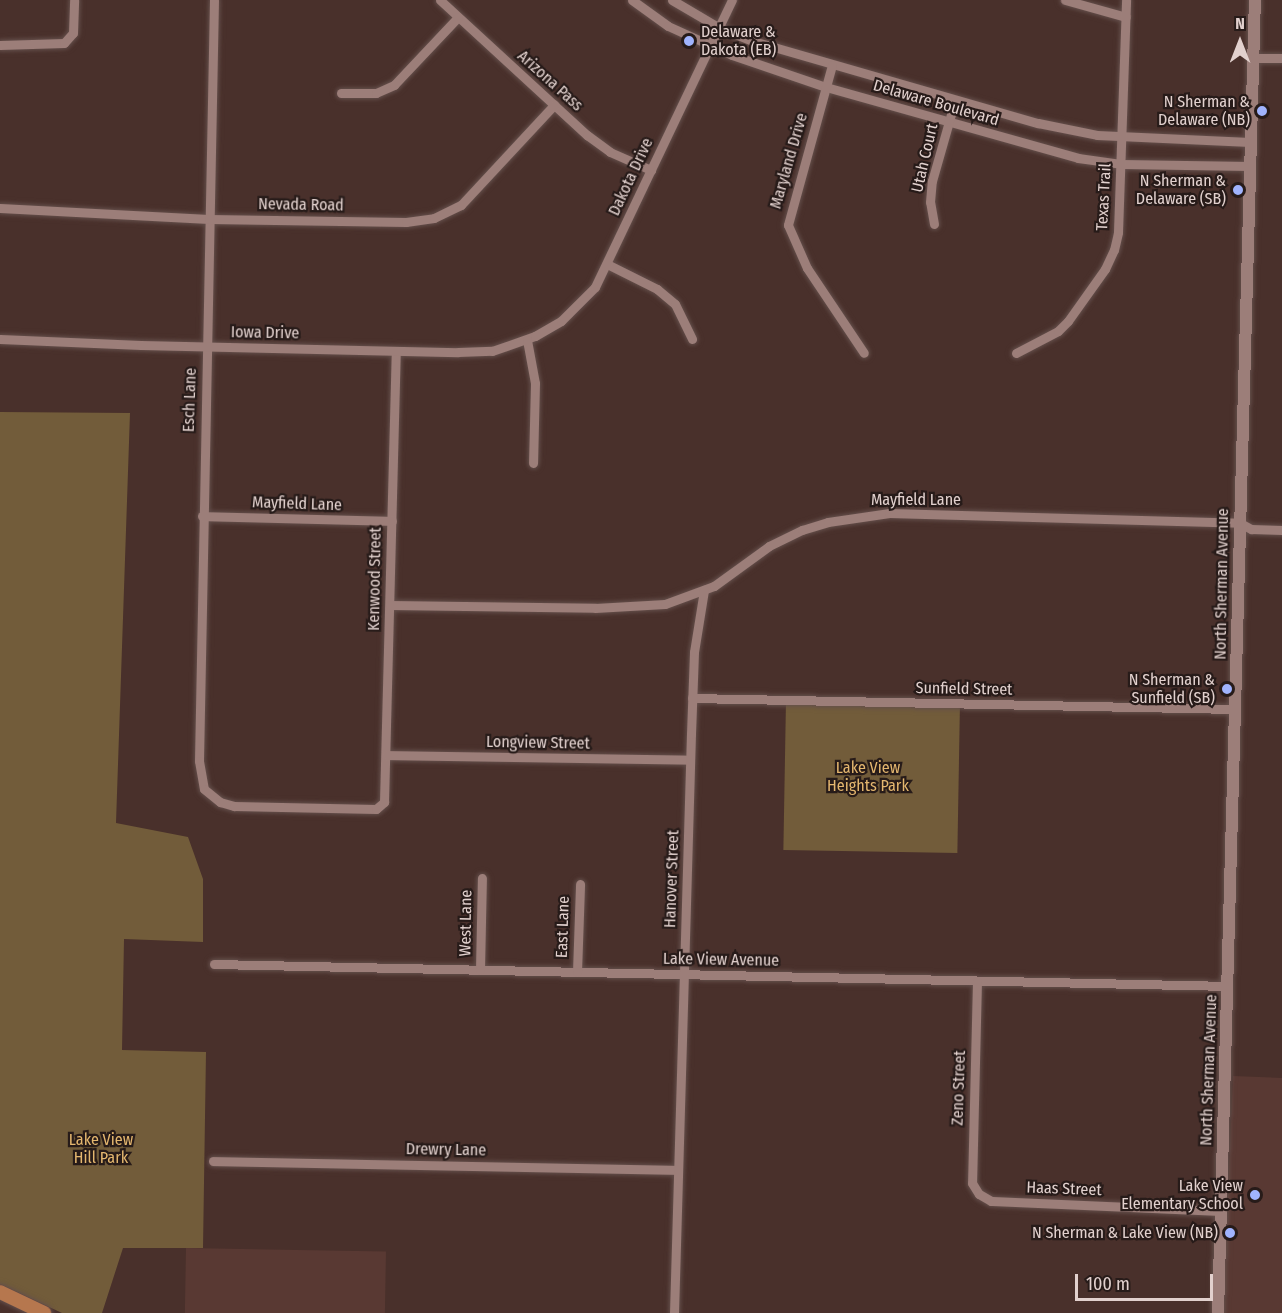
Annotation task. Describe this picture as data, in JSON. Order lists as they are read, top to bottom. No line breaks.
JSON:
{"streets":{"street":["Arizona Pass","Delaware Boulevard","Utah Court","Maryland Drive","Dakota Drive","Texas Trail","Nevada Road","Iowa Drive","Esch Lane","Mayfield Lane","Kenwood Street","North Sherman Avenue","Sunfield Street","Longview Street","Hanover Street","West Lane","East Lane","Lake View Avenue","Zeno Street","Drewry Lane","Haas Street"]},"crossings":[["Arizona Pass","Dakota Drive"],["Arizona Pass","Nevada Road"],["Delaware Boulevard","Utah Court"],["Delaware Boulevard","Maryland Drive"],["Delaware Boulevard","Dakota Drive"],["Delaware Boulevard","Texas Trail"],["Delaware Boulevard","North Sherman Avenue"],["Dakota Drive","Iowa Drive"],["Nevada Road","Esch Lane"],["Iowa Drive","Esch Lane"],["Iowa Drive","Kenwood Street"],["Esch Lane","Mayfield Lane"],["Esch Lane","Kenwood Street"],["Mayfield Lane","Kenwood Street"],["Mayfield Lane","North Sherman Avenue"],["Mayfield Lane","Hanover Street"],["Kenwood Street","Longview Street"],["North Sherman Avenue","Sunfield Street"],["North Sherman Avenue","Lake View Avenue"],["North Sherman Avenue","Haas Street"],["Sunfield Street","Hanover Street"],["Longview Street","Hanover Street"],["Hanover Street","Lake View Avenue"],["Hanover Street","Drewry Lane"],["West Lane","Lake View Avenue"],["East Lane","Lake View Avenue"],["Lake View Avenue","Zeno Street"],["Zeno Street","Haas Street"]],"parks":["Lake View Heights Park","Lake View Hill Park"],"places":["Delaware & Dakota (EB)","N Sherman & Delaware (NB)","N Sherman & Delaware (SB)","N Sherman & Sunfield (SB)","Lake View Elementary School","N Sherman & Lake View (NB)"],"scale_bar":"100 m","north":"top"}
